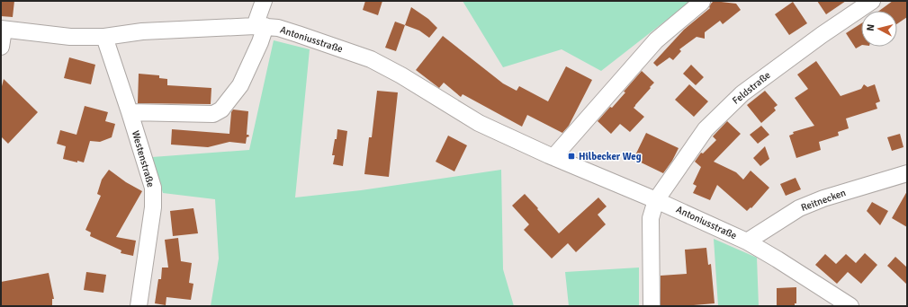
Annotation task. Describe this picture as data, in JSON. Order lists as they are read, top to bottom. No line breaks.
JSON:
{"streets":{"street":["Antoniusstraße","Feldstraße","Westenstraße","Reitnecken"]},"crossings":[["Antoniusstraße","Feldstraße"],["Antoniusstraße","Westenstraße"],["Antoniusstraße","Reitnecken"]],"places":{"transit":["Hilbecker Weg"]},"north":"left"}
